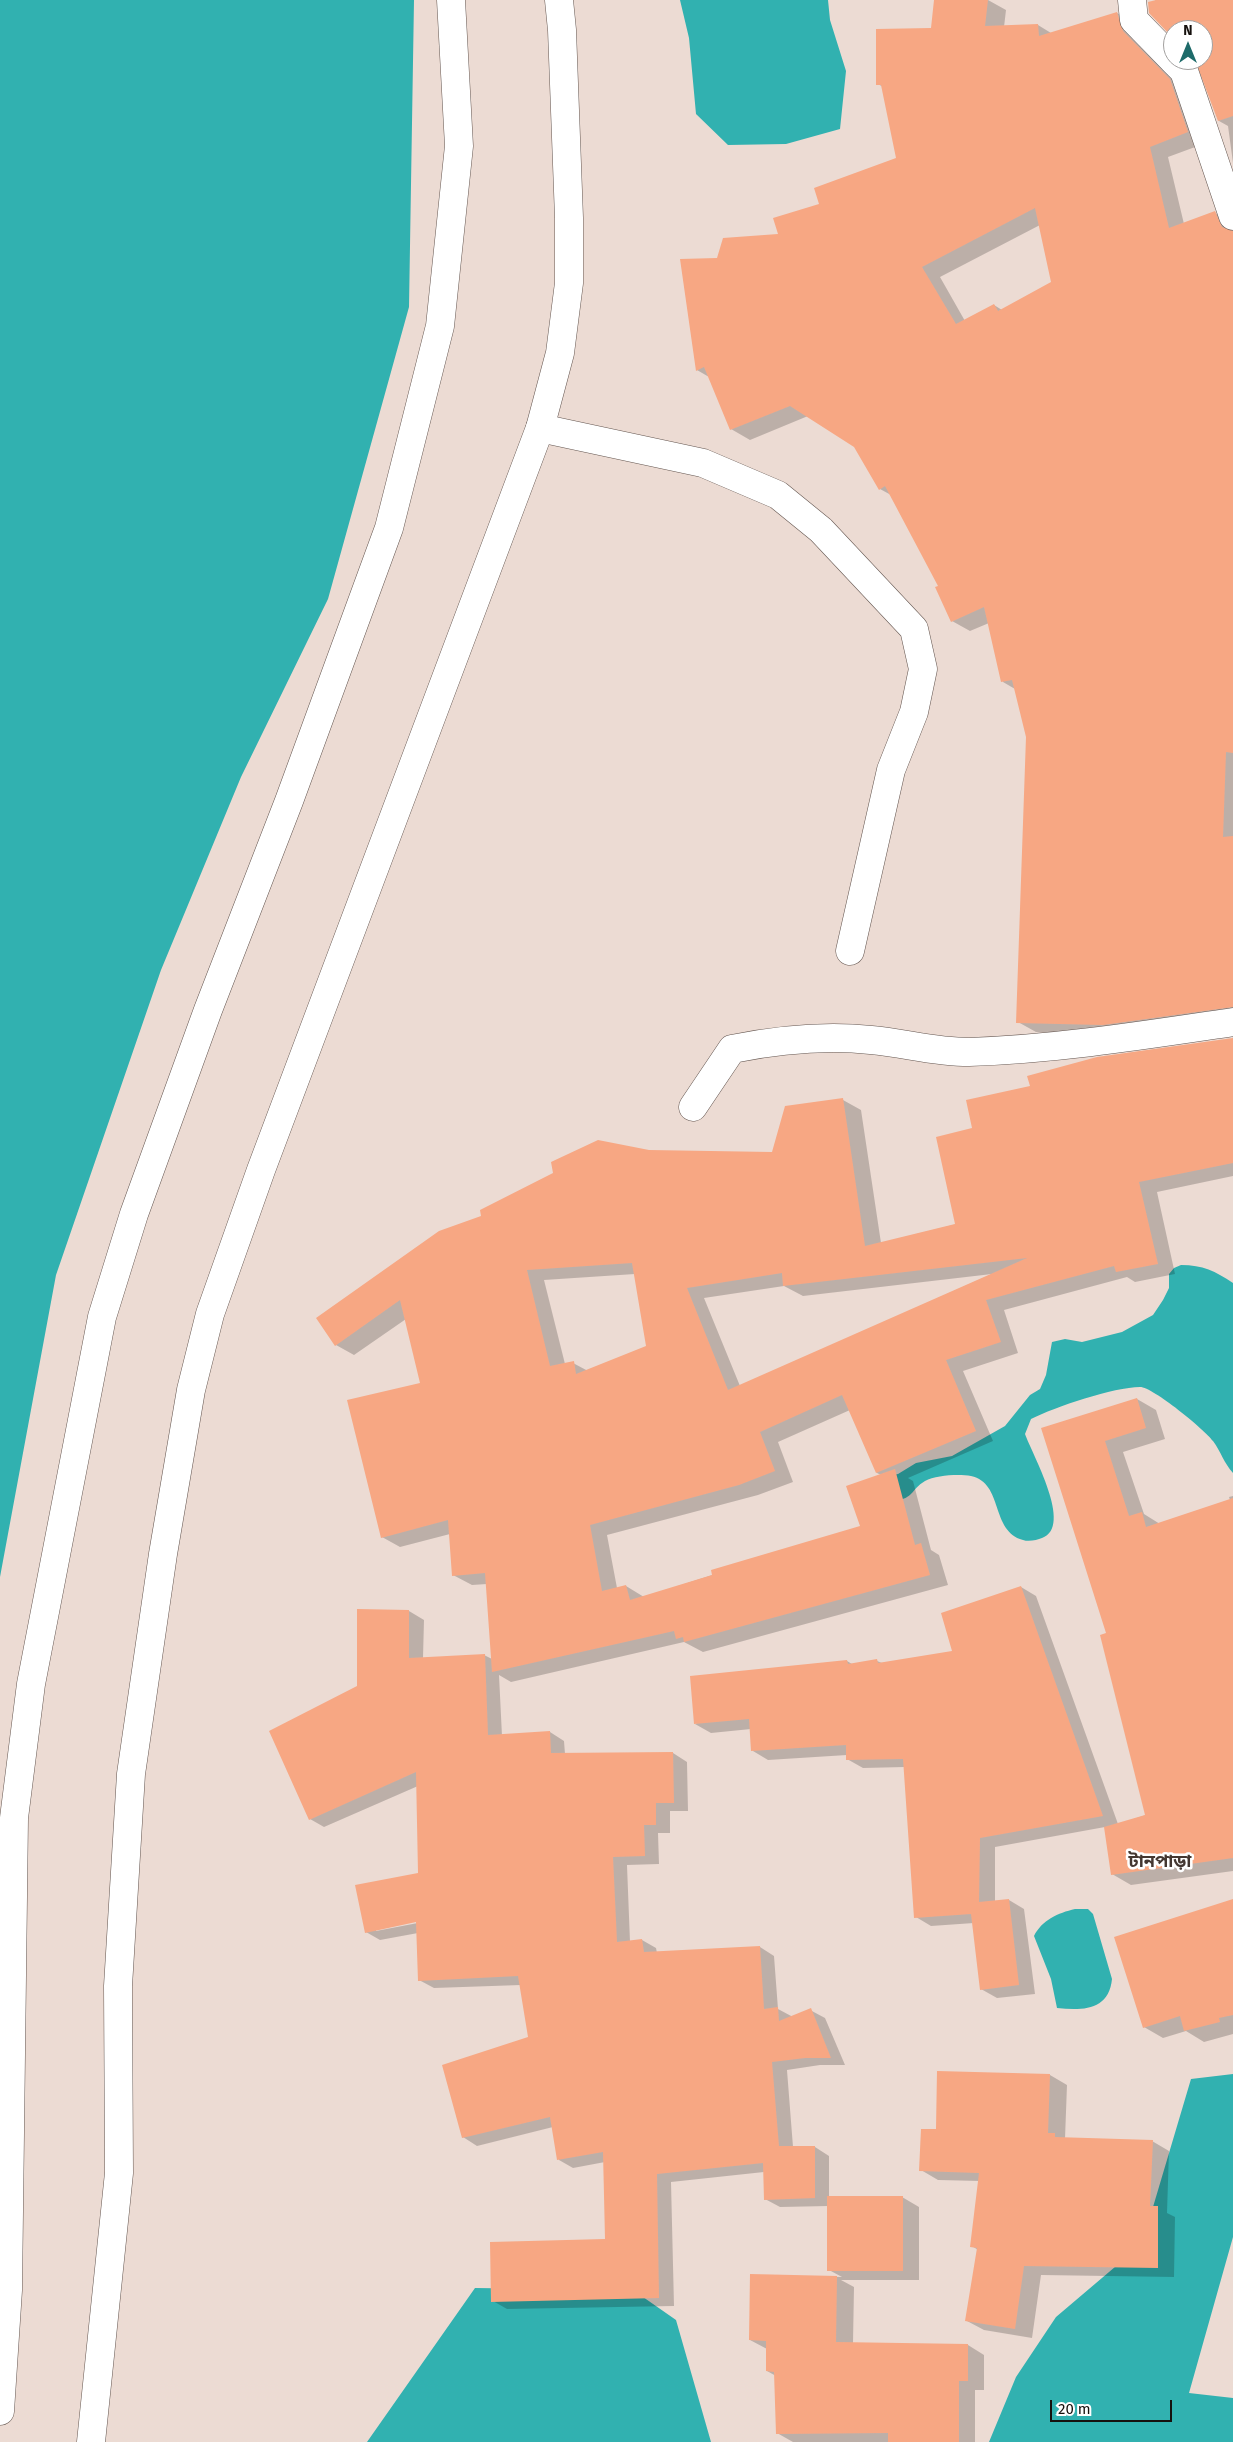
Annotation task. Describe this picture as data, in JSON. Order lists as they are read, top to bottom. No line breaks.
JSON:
{"districts":["টানপাড়া"],"scale_bar":"20 m","north":"top"}
